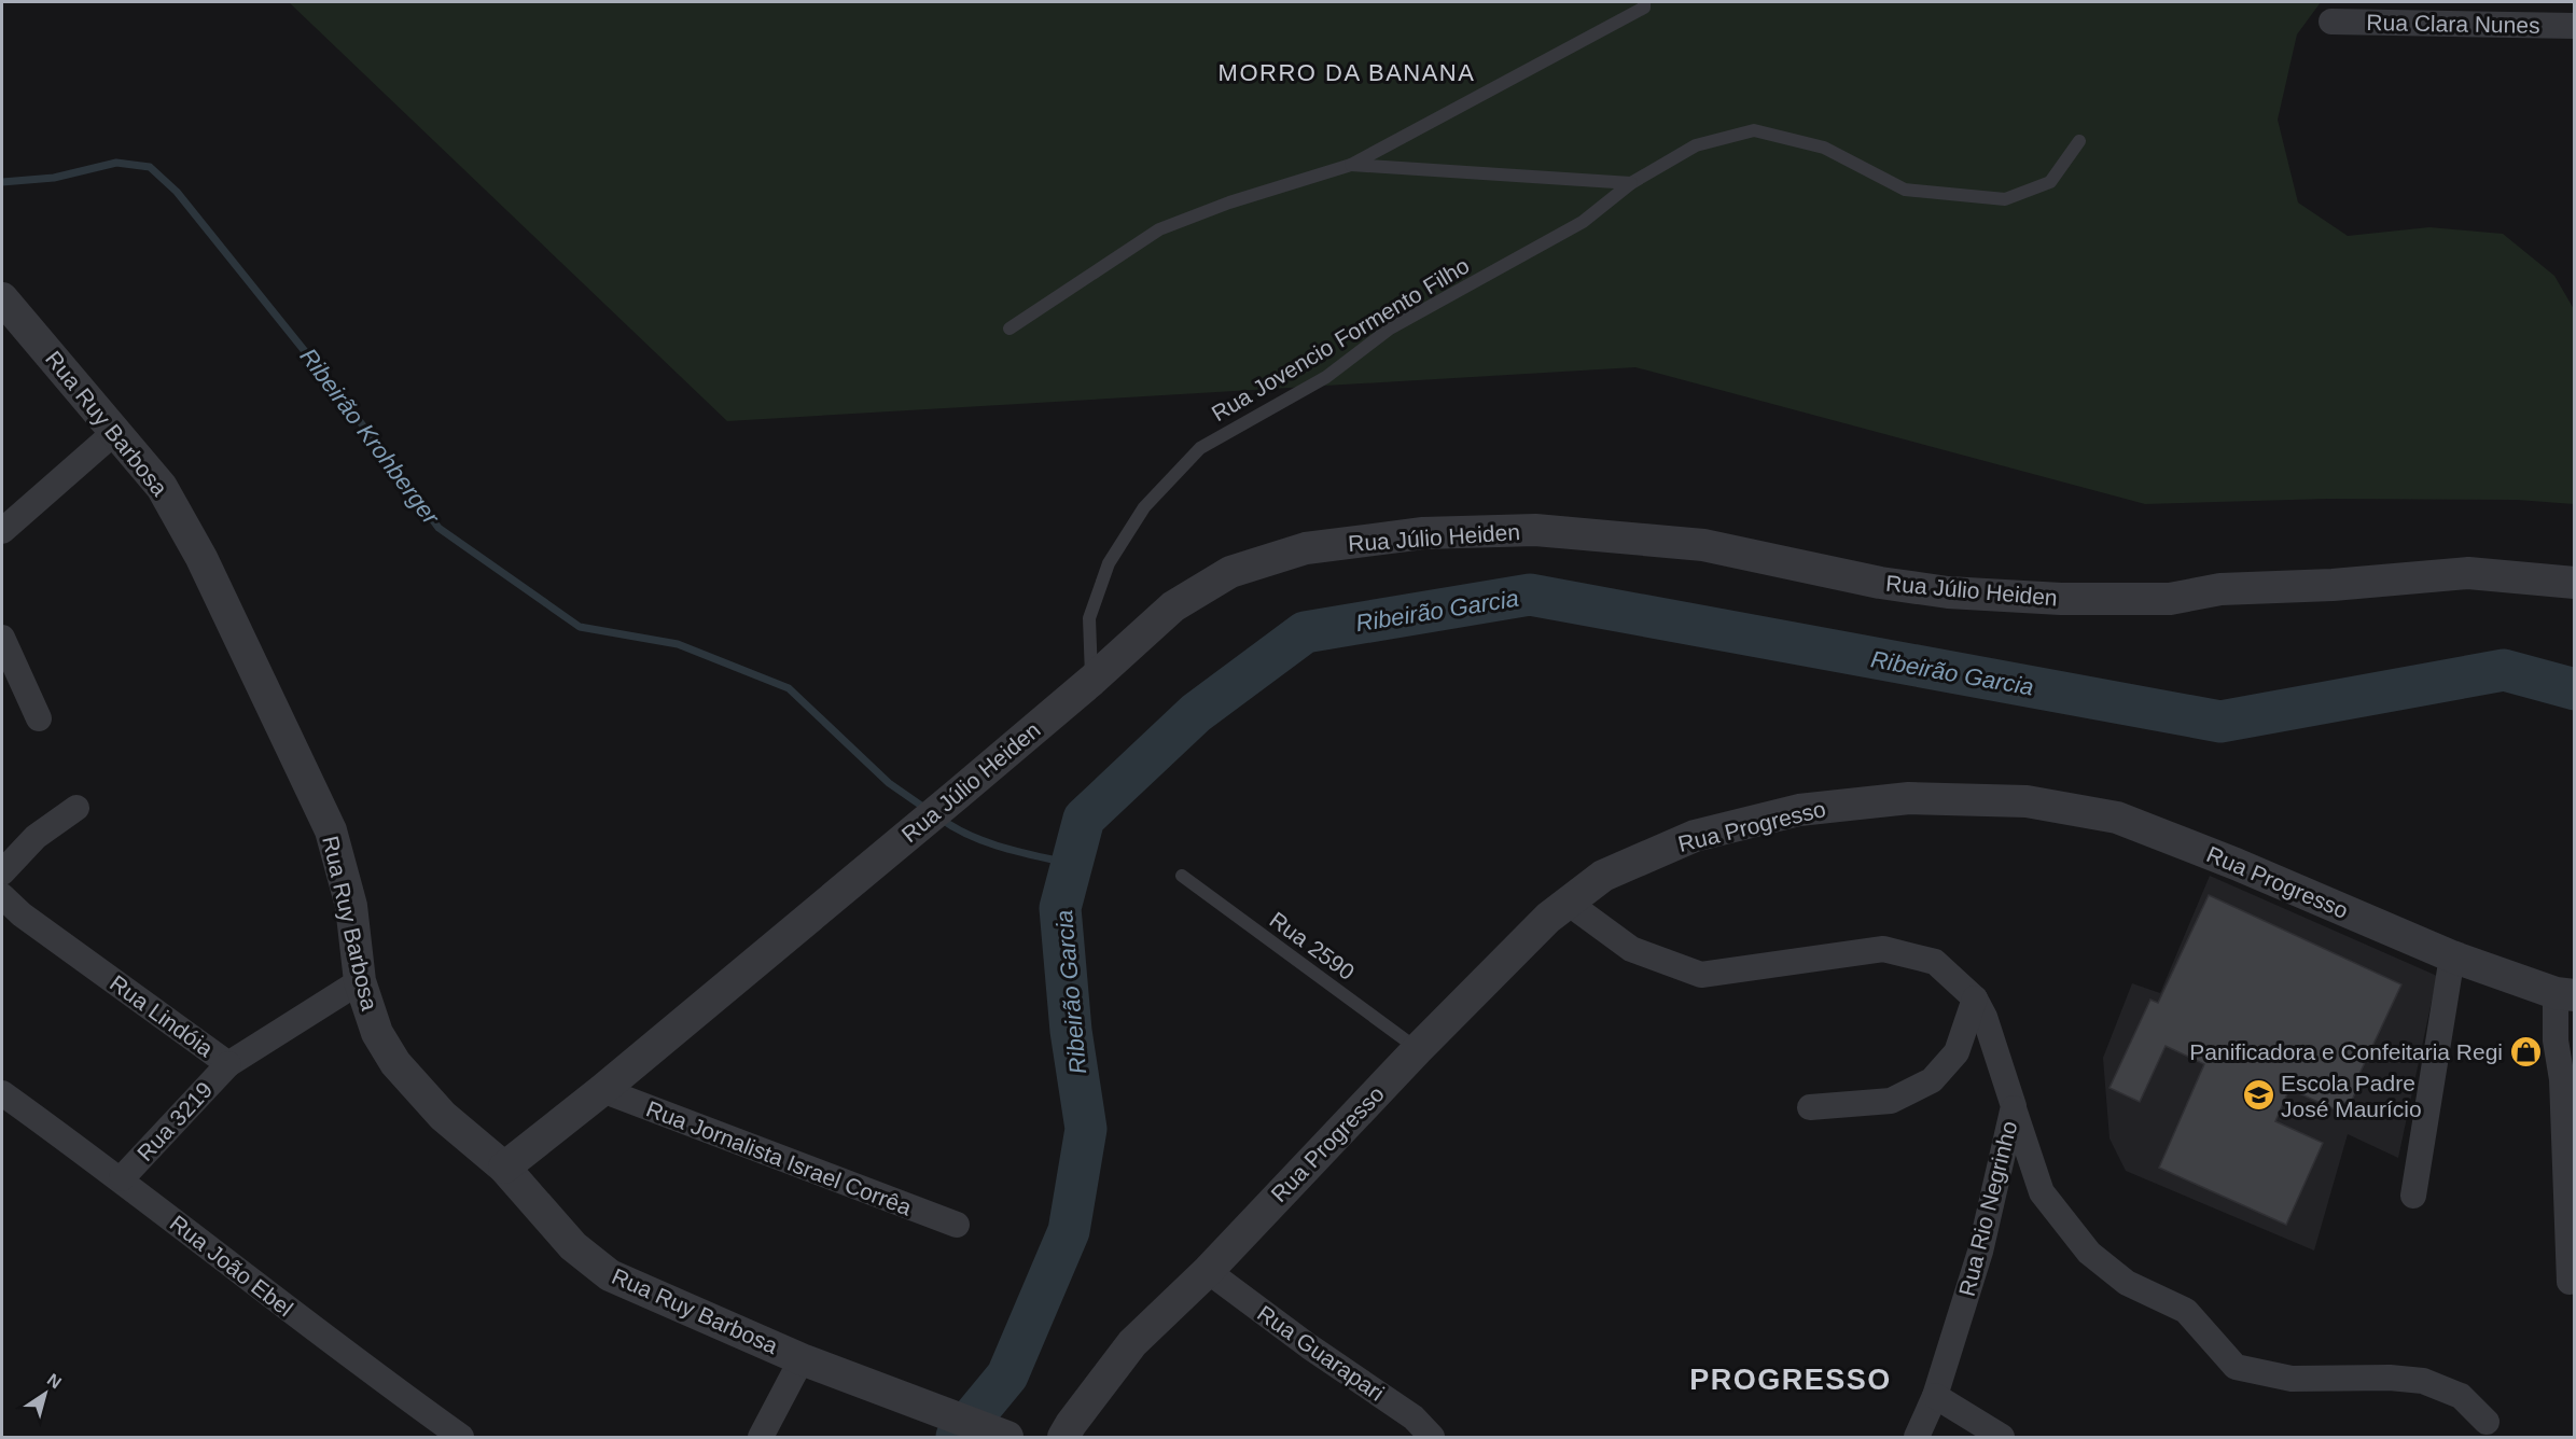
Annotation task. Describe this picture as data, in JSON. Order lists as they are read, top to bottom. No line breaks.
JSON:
{"streets":{"street":["Rua Clara Nunes","Rua Ruy Barbosa","Rua Júlio Heiden","Rua Progresso","Rua Lindóia","Rua 3219","Rua Jornalista Israel Corrêa","Rua Rio Negrinho","Rua João Ebel","Rua Guarapari"],"lane":["Rua Jovencio Formento Filho","Rua 2590"]},"crossings":[["Rua Jovencio Formento Filho","Rua Júlio Heiden"],["Rua Ruy Barbosa","Rua Júlio Heiden"],["Rua Ruy Barbosa","Rua Lindóia"],["Rua Júlio Heiden","Rua Jornalista Israel Corrêa"],["Rua Progresso","Rua 2590"],["Rua Progresso","Rua Rio Negrinho"],["Rua Progresso","Rua Guarapari"],["Rua Lindóia","Rua 3219"],["Rua 3219","Rua João Ebel"]],"districts":["MORRO DA BANANA","PROGRESSO"],"water":["Ribeirão Krohberger","Ribeirão Garcia"],"places":{"shop":["Panificadora e Confeitaria Regi"],"school or university":["Escola Padre José Maurício"]},"north":"top right"}
